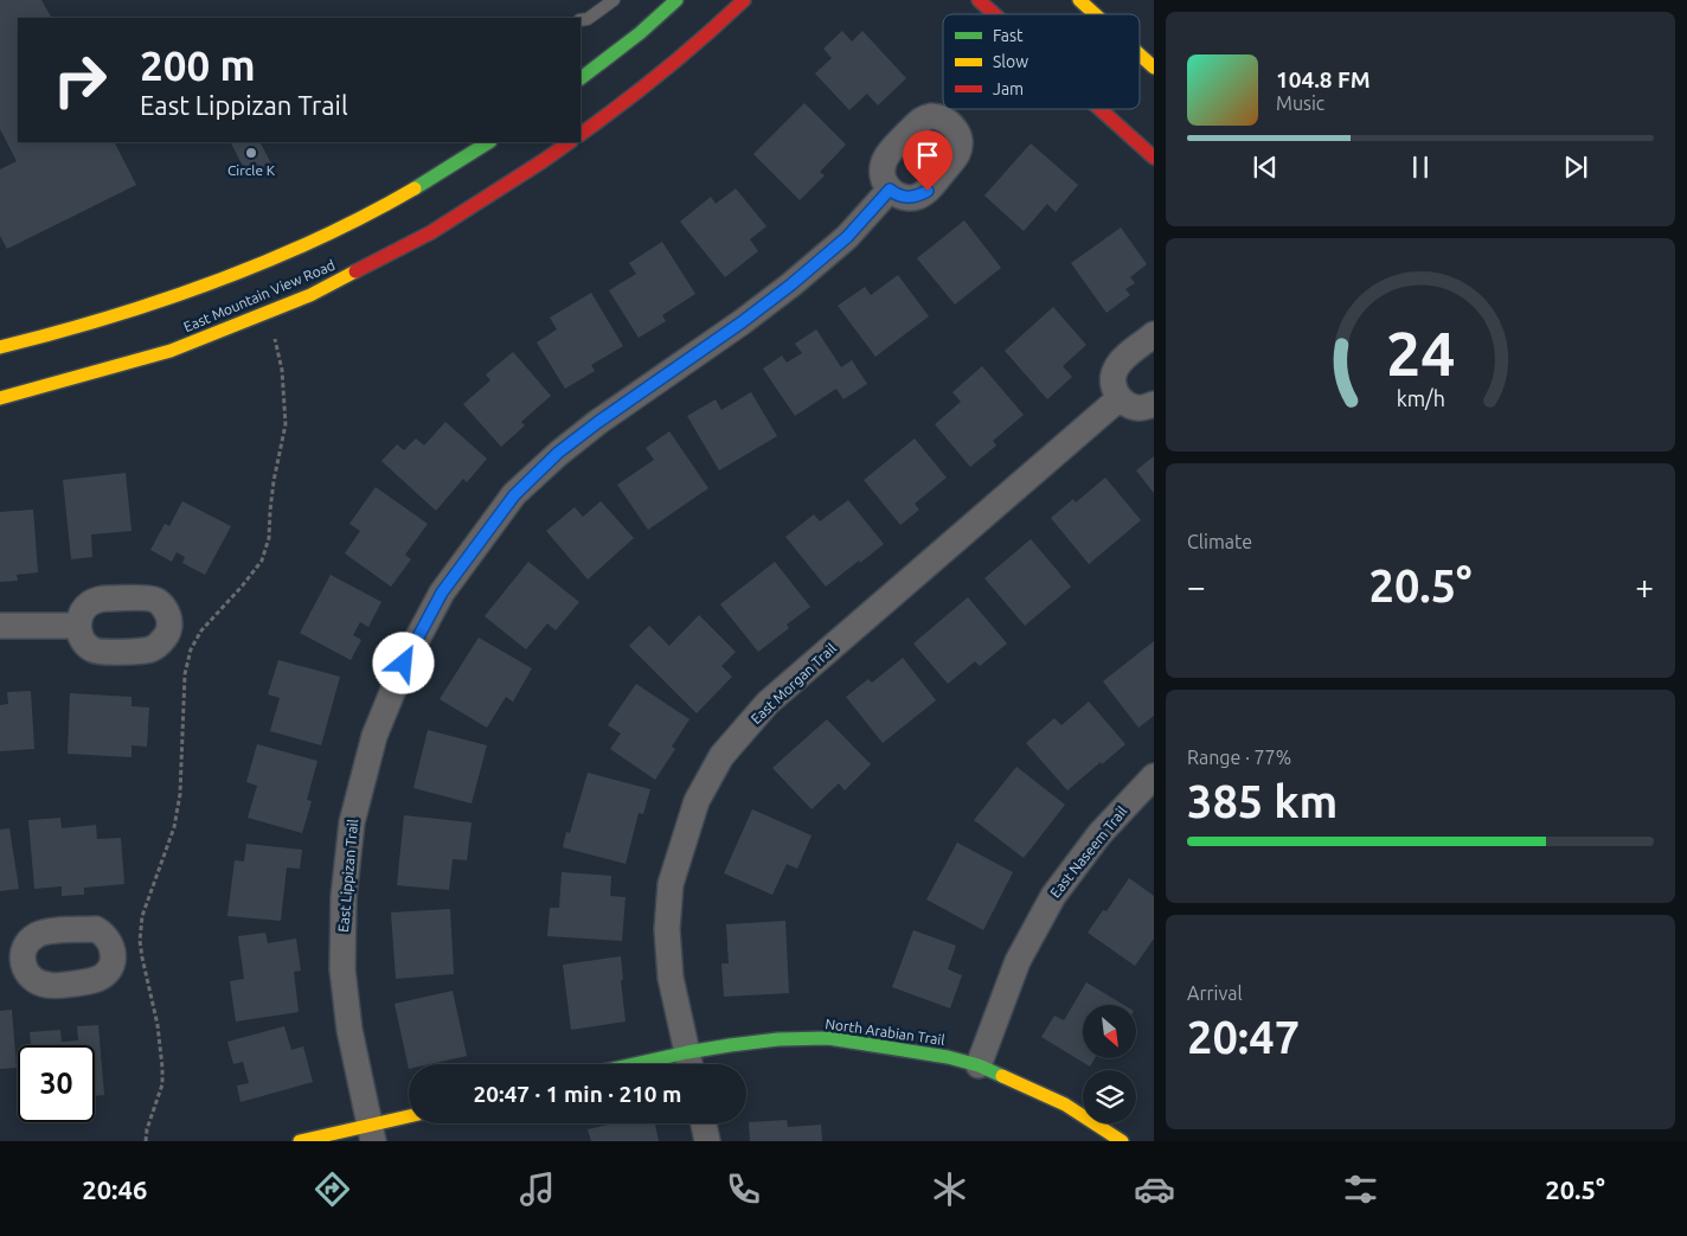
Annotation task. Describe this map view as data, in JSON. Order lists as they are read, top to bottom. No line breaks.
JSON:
{"streets":{"main road":["East Mountain View Road","North Arabian Trail"],"street":["East Morgan Trail","East Naseem Trail","East Lippizan Trail"]},"crossings":[["East Morgan Trail","North Arabian Trail"],["East Naseem Trail","North Arabian Trail"]],"places":["Circle K"],"legend":["Fast","Slow","Jam"],"north":"bottom right","page":{"turn":["200 m","East Lippizan Trail"],"song":["104.8 FM","Music"],"tile":["Climate",["Range · 77%","385 km"],["Arrival","20:47"]],"heat":["−","20.5°","+"],"limit":"30","trip":"20:47 · 1 min · 210 m","tabs":["20:46","20.5°"],"gauge":["24","km/h"]}}
